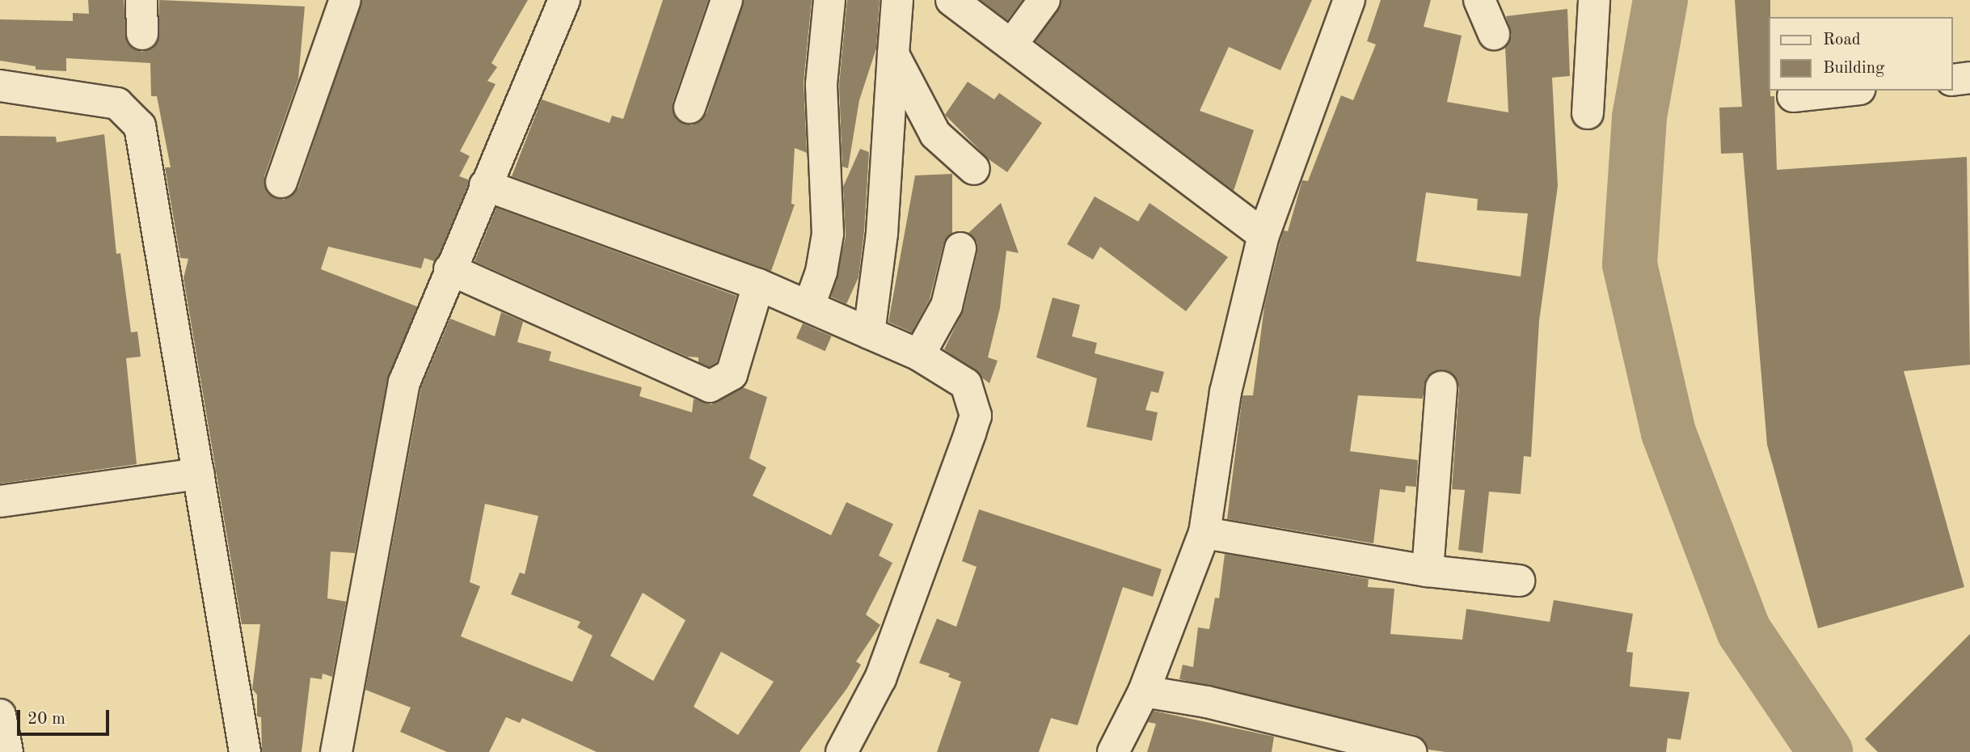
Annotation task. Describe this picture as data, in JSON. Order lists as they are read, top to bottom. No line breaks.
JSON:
{"legend":["Road","Building"],"scale_bar":"20 m"}
